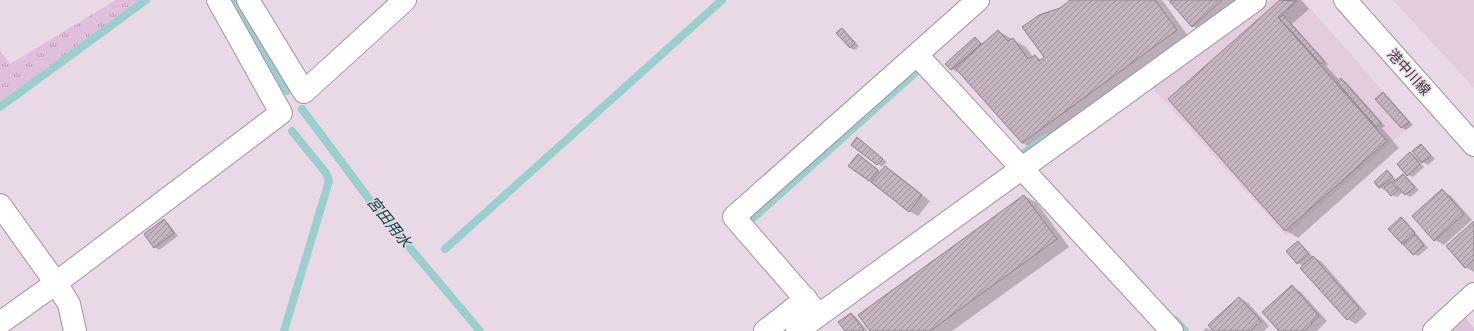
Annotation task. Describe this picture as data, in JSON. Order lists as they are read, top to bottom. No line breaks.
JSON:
{"streets":{"street":["港中川線"]},"water":["宮田用水"]}
